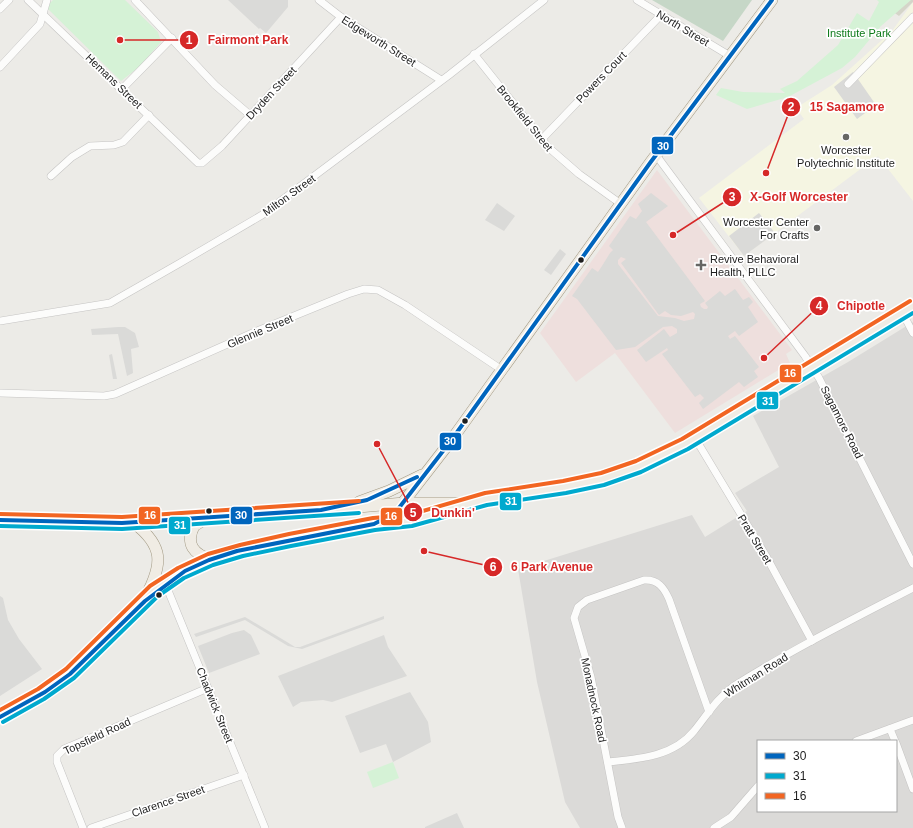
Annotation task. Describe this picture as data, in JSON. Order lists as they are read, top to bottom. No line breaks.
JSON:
{"streets":{"street":["North Street","Edgeworth Street","Powers Court","Hemans Street","Dryden Street","Brookfield Street","Milton Street","Glennie Street","Sagamore Road","Pratt Street","Whitman Road","Monadnock Road","Chadwick Street","Topsfield Road","Clarence Street"]},"crossings":[["North Street","Powers Court"],["Edgeworth Street","Dryden Street"],["Edgeworth Street","Milton Street"],["Powers Court","Brookfield Street"],["Hemans Street","Dryden Street"],["Brookfield Street","Milton Street"],["Pratt Street","Whitman Road"],["Whitman Road","Monadnock Road"],["Chadwick Street","Topsfield Road"],["Chadwick Street","Clarence Street"]],"parks":["Institute Park"],"places":{"other":["Fairmont Park","Worcester Polytechnic Institute","15 Sagamore","Worcester Center For Crafts","X-Golf Worcester","Chipotle","Dunkin'","6 Park Avenue"],"health":["Revive Behavioral Health, PLLC"]},"lines":["transit line 30","transit line 16","transit line 31"],"legend":["30","31","16"]}
